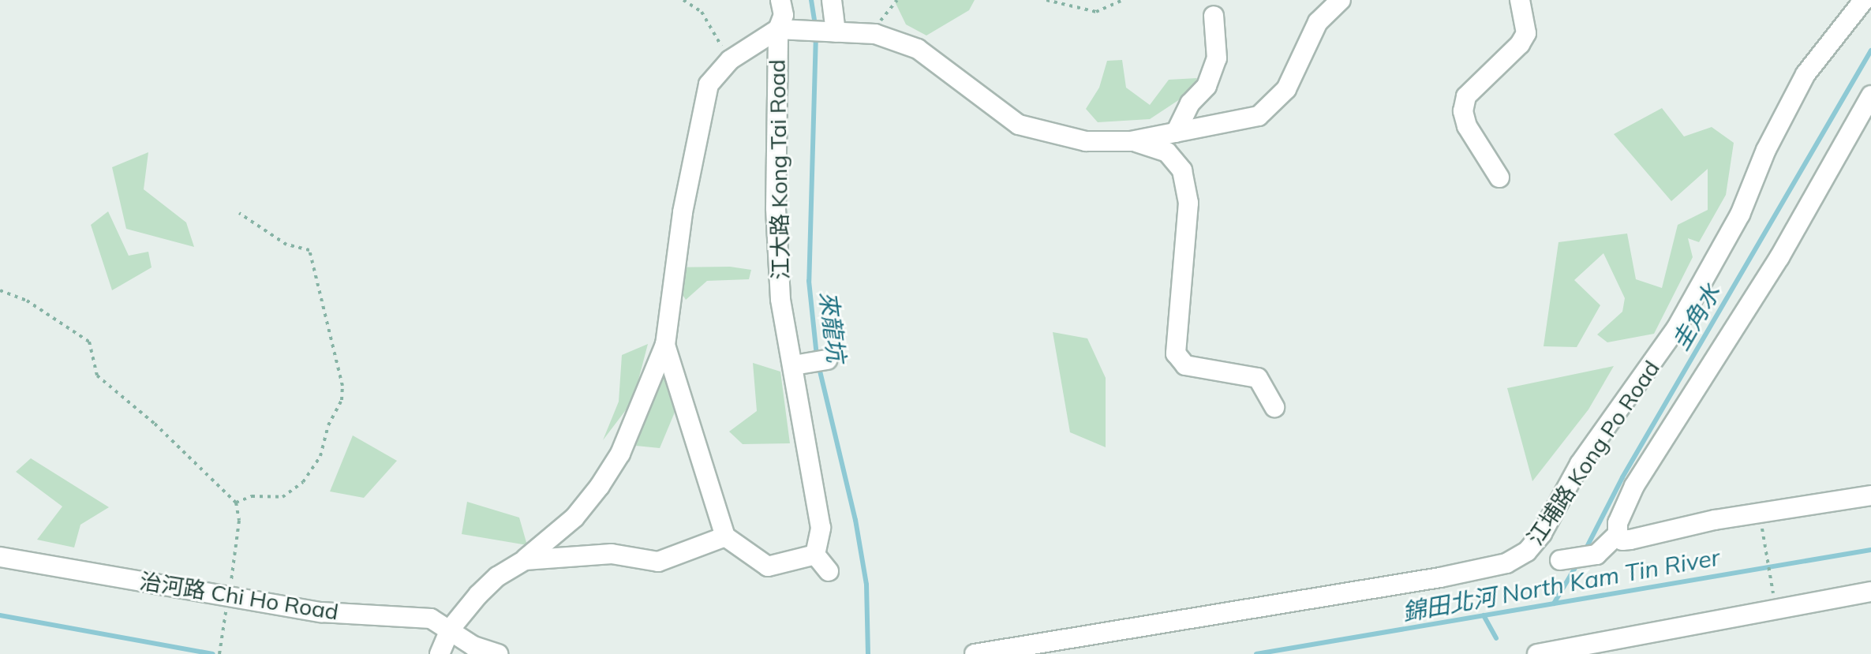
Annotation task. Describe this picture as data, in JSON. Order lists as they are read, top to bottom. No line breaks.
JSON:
{"streets":{"street":["江大路 Kong Tai Road","江埔路 Kong Po Road","治河路 Chi Ho Road"]},"water":["圭角水","來龍坑","錦田北河 North Kam Tin River"]}
